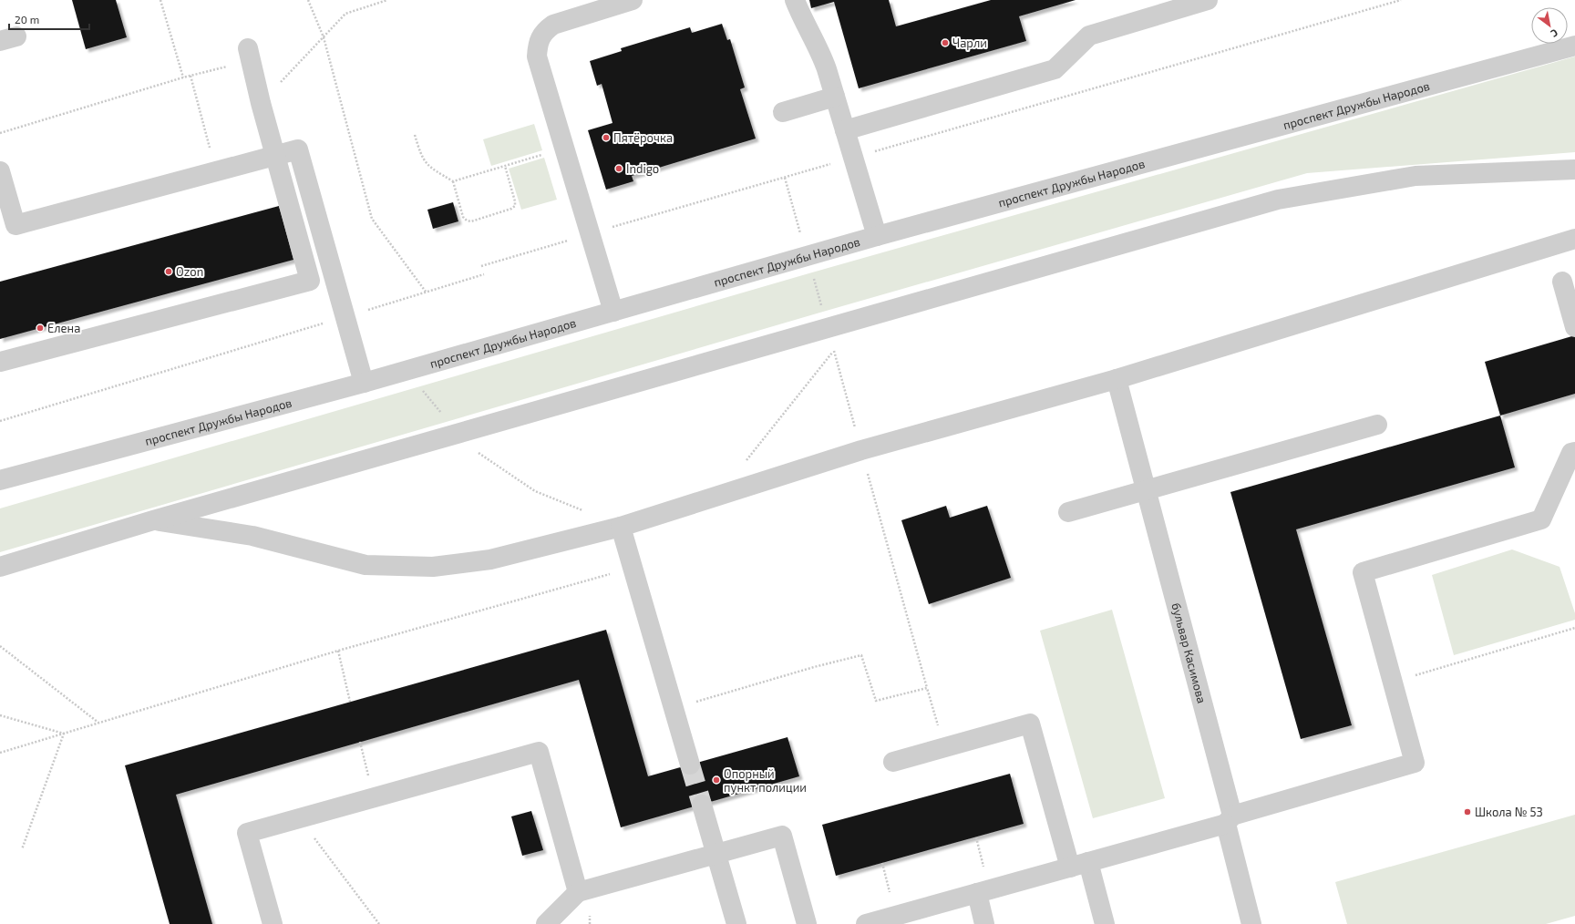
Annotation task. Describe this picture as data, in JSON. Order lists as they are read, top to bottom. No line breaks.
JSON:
{"streets":{"street":["проспект Дружбы Народов","бульвар Касимова"]},"places":["Чарли","Пятёрочка","Indigo","Ozon","Елена","Опорный пункт полиции","Школа № 53"],"scale_bar":"20 m","north":"bottom right"}
